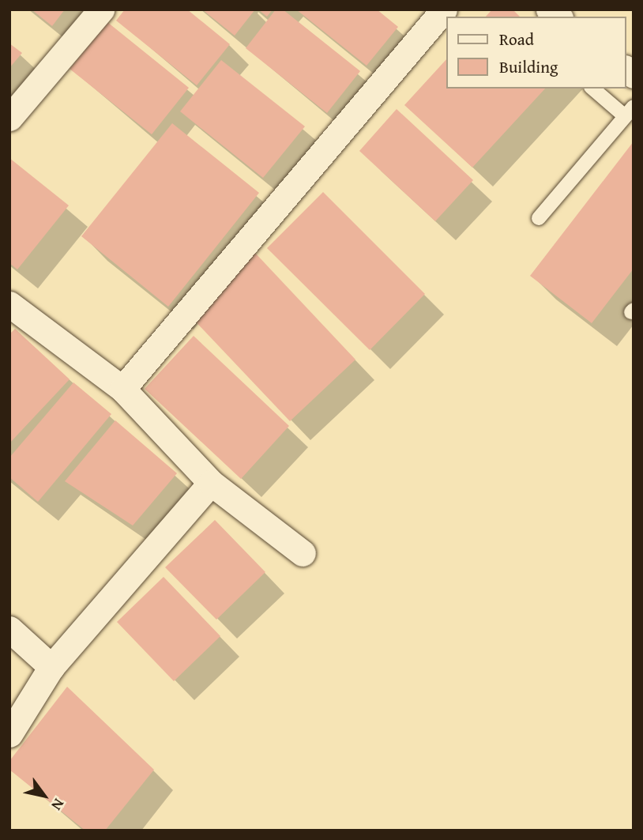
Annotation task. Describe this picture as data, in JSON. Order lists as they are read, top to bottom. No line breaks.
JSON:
{"legend":["Road","Building"],"north":"bottom right"}
